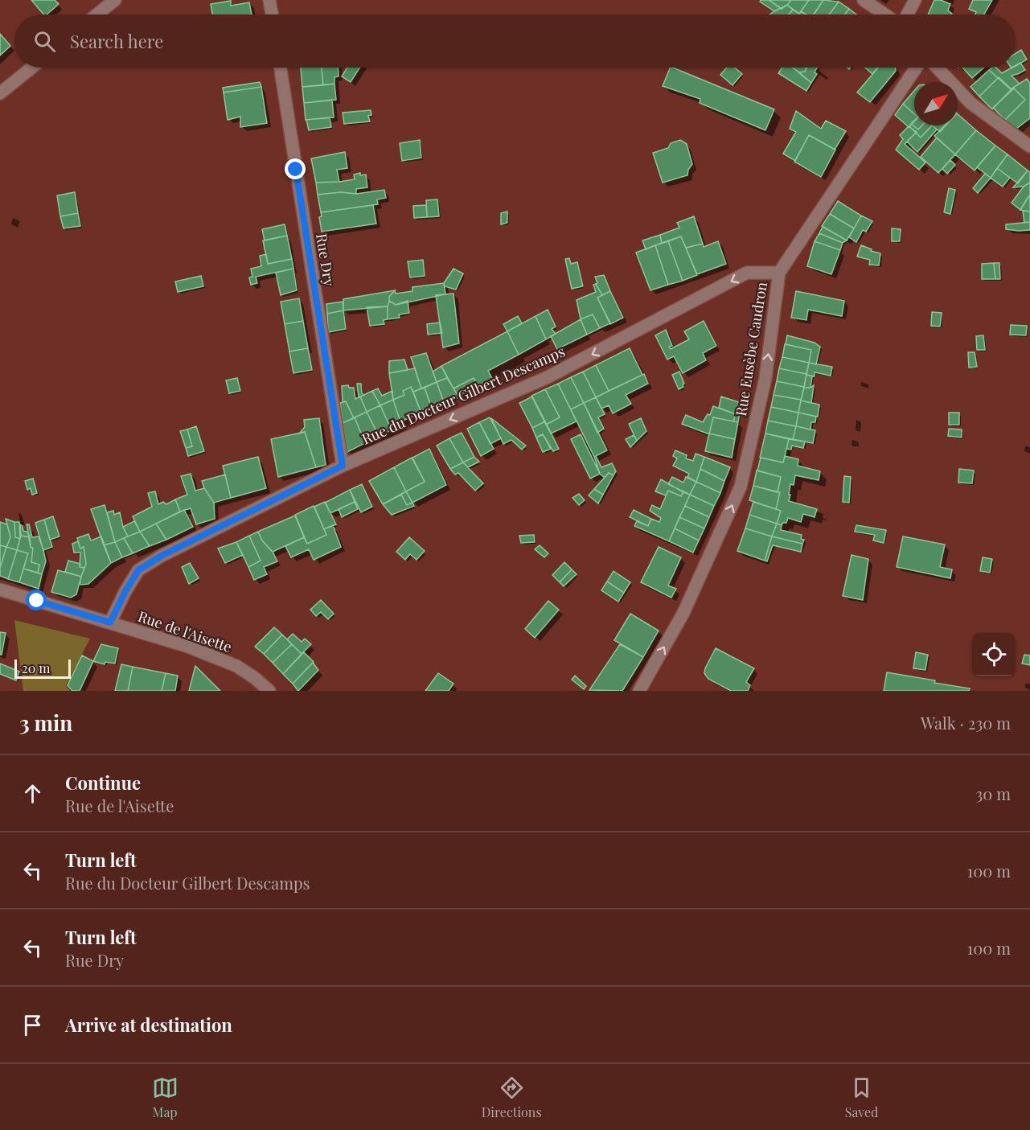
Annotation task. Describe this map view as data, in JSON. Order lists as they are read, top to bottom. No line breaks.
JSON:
{"streets":{"street":["Rue Dry","Rue Eusèbe Caudron","Rue du Docteur Gilbert Descamps","Rue de l'Aisette"]},"crossings":[["Rue Dry","Rue du Docteur Gilbert Descamps"],["Rue Eusèbe Caudron","Rue du Docteur Gilbert Descamps"],["Rue du Docteur Gilbert Descamps","Rue de l'Aisette"]],"one_way":["Rue Eusèbe Caudron","Rue du Docteur Gilbert Descamps"],"scale_bar":"20 m","north":"top right","page":{"search":"Search here","scale":"20 m","heading":["3 min","Walk · 230 m"],"list":[["Continue","Rue de l'Aisette","30 m"],["Turn left","Rue du Docteur Gilbert Descamps","100 m"],["Turn left","Rue Dry","100 m"],"Arrive at destination"],"nav":["Map","Directions","Saved"]}}
